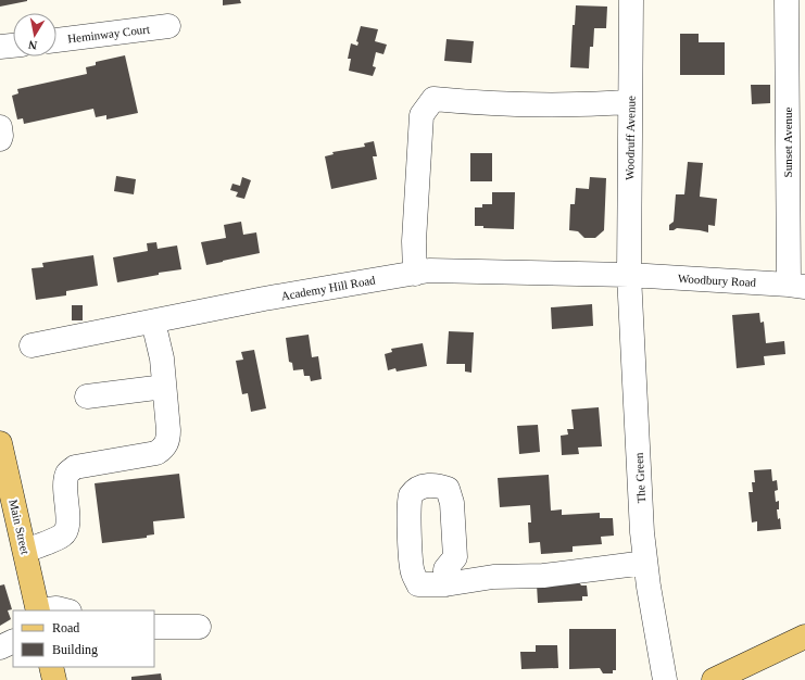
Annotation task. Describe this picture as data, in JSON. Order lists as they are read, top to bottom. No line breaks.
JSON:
{"streets":{"main road":["Main Street"],"street":["Heminway Court","Woodruff Avenue","Sunset Avenue","Woodbury Road","Academy Hill Road","The Green"]},"crossings":[["Woodruff Avenue","Woodbury Road"],["Woodruff Avenue","Academy Hill Road"],["Woodruff Avenue","The Green"],["Sunset Avenue","Woodbury Road"],["Woodbury Road","Academy Hill Road"],["Woodbury Road","The Green"],["Academy Hill Road","The Green"]],"legend":["Road","Building"],"north":"bottom"}
